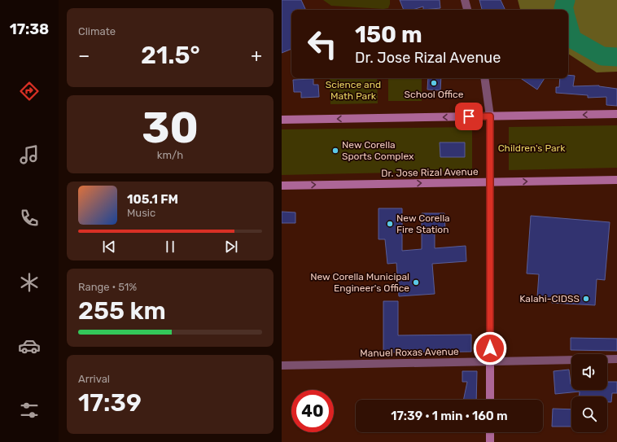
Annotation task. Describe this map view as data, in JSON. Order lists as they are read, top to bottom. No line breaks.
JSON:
{"streets":{"main road":["Dr. Jose Rizal Avenue"],"street":["Manuel Roxas Avenue"]},"parks":["Science and Math Park","Children's Park"],"places":["School Office","New Corella Sports Complex","New Corella Fire Station","New Corella Municipal Engineer's Office","Kalahi-CIDSS"],"page":{"tabs":"17:38","tile":["Climate",["30","km/h"],["Range · 51%","255 km"],["Arrival","17:39"]],"turn":["150 m","Dr. Jose Rizal Avenue"],"heat":["−","21.5°","+"],"song":["105.1 FM","Music"],"limit":"40","trip":"17:39 · 1 min · 160 m"}}
